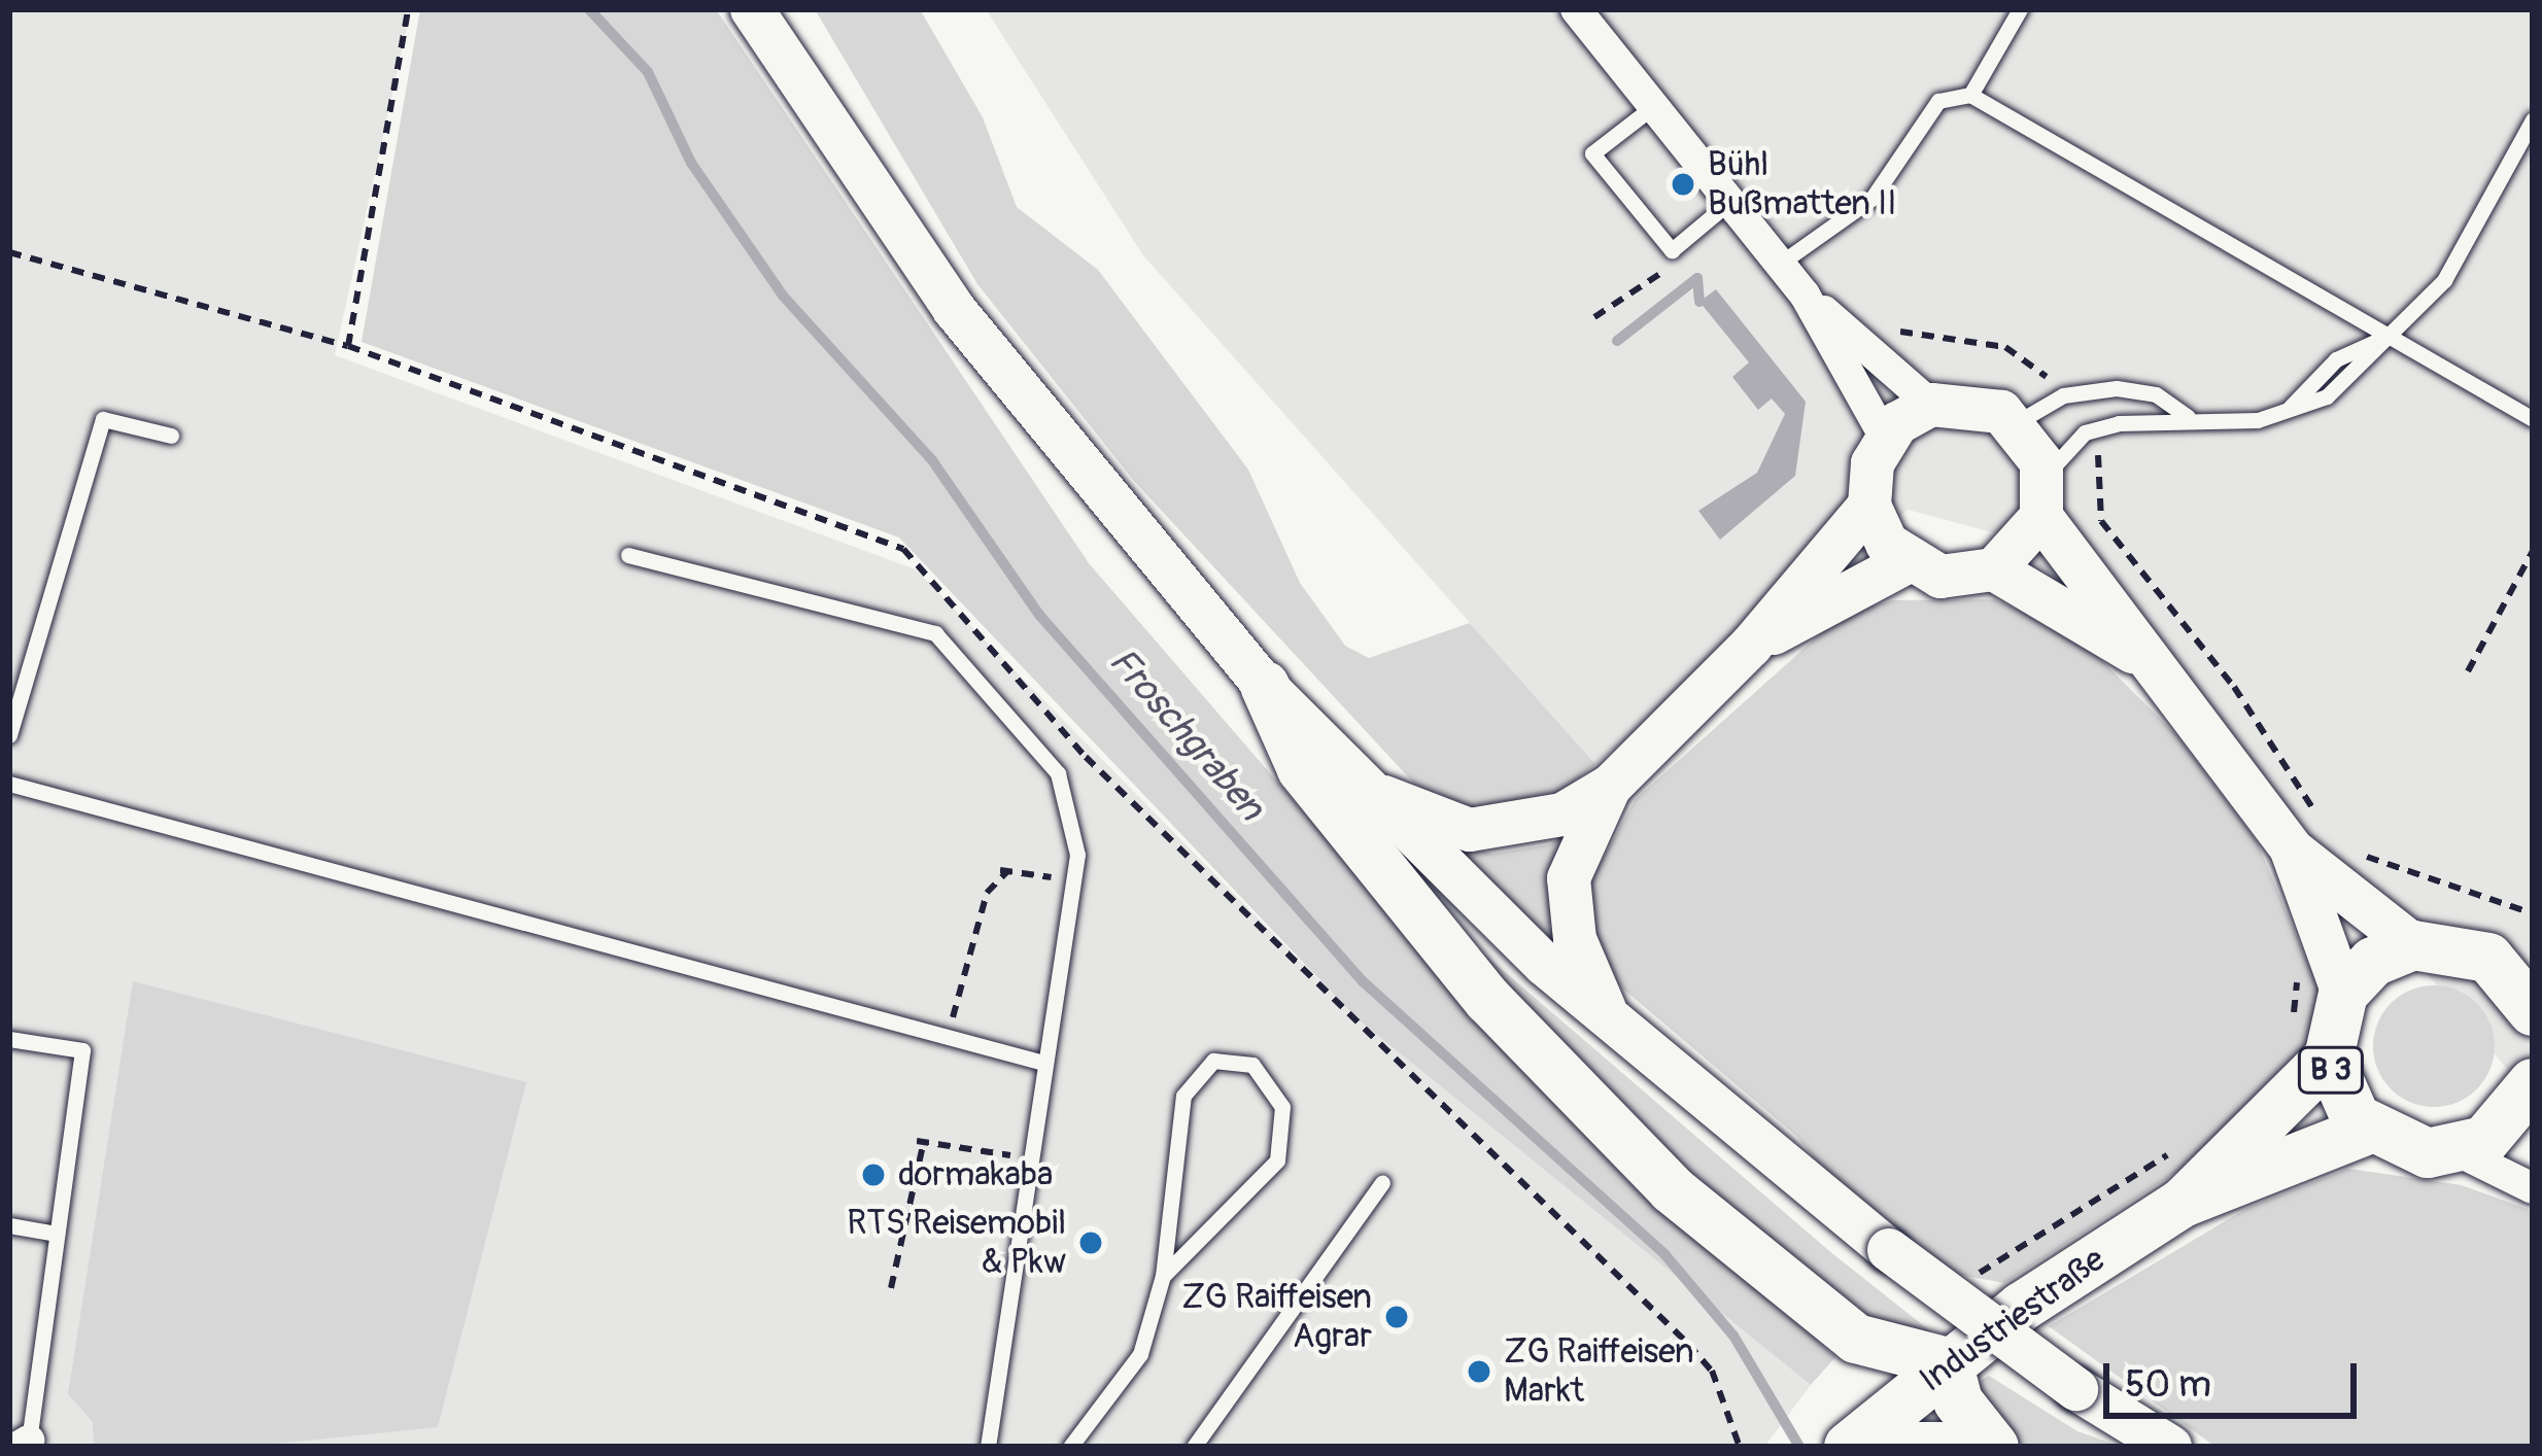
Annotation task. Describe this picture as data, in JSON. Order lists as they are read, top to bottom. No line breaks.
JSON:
{"streets":{"main road":["B 3","Industriestraße"]},"crossings":[["B 3","Industriestraße"]],"water":["Froschgraben"],"places":["Bühl Bußmatten II","dormakaba","RTS Reisemobil & Pkw","ZG Raiffeisen Agrar","ZG Raiffeisen Markt"],"scale_bar":"50 m"}
